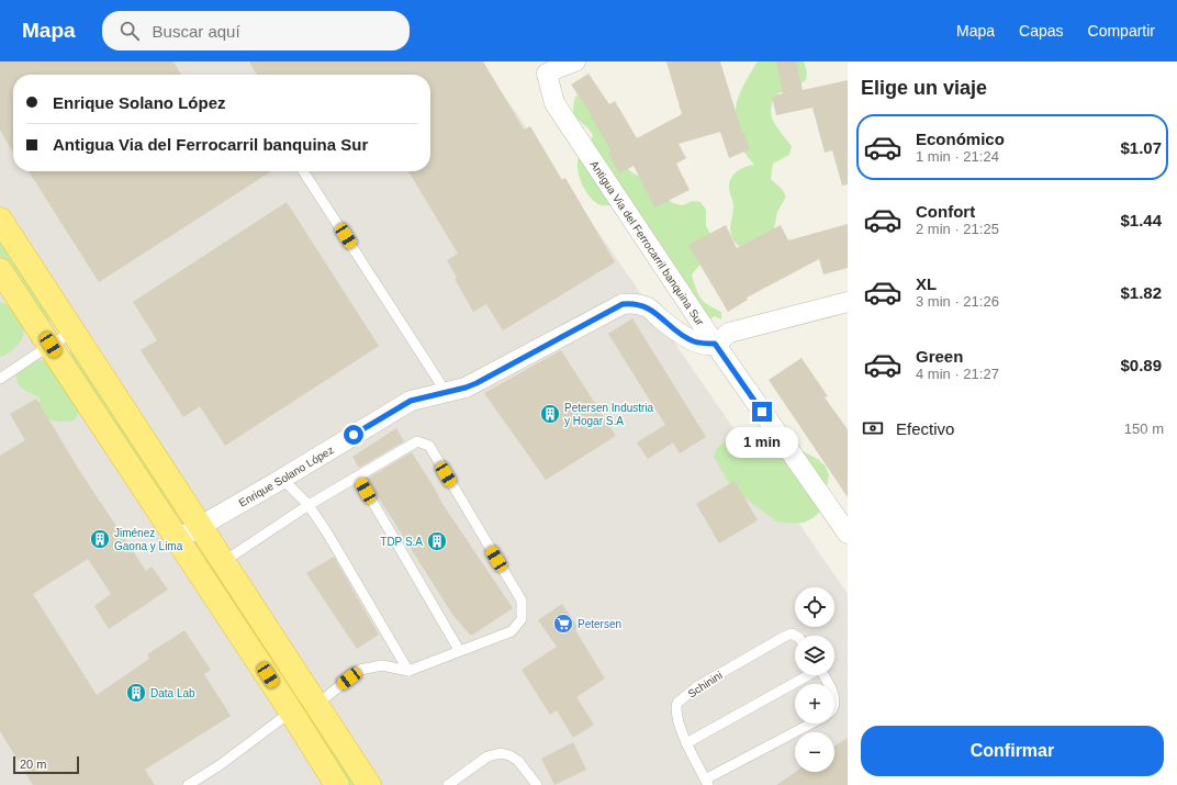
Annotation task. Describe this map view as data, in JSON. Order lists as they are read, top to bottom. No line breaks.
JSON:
{"streets":{"street":["Antigua Via del Ferrocarril banquina Sur","Enrique Solano López"],"lane":["Schinini"]},"crossings":[["Antigua Via del Ferrocarril banquina Sur","Enrique Solano López"]],"places":{"building":["Petersen Industria y Hogar S.A","Jiménez Gaona y Lima","TDP S.A","Data Lab"],"supermarket":["Petersen"]},"scale_bar":"20 m","page":{"header":"Mapa","search":"Buscar aquí","nav":["Mapa","Capas","Compartir"],"heading":"Elige un viaje","banner":["Enrique Solano López","Antigua Via del Ferrocarril banquina Sur"],"list":[{"name":"Económico","note":"1 min · 21:24","value":"$1.07"},{"name":"Confort","note":"2 min · 21:25","value":"$1.44"},{"name":"XL","note":"3 min · 21:26","value":"$1.82"},{"name":"Green","note":"4 min · 21:27","value":"$0.89"}],"pay":["Efectivo","150 m"],"bubble":"1 min","map_buttons":["+","−"],"buttons":"Confirmar","scale":"20 m"}}
